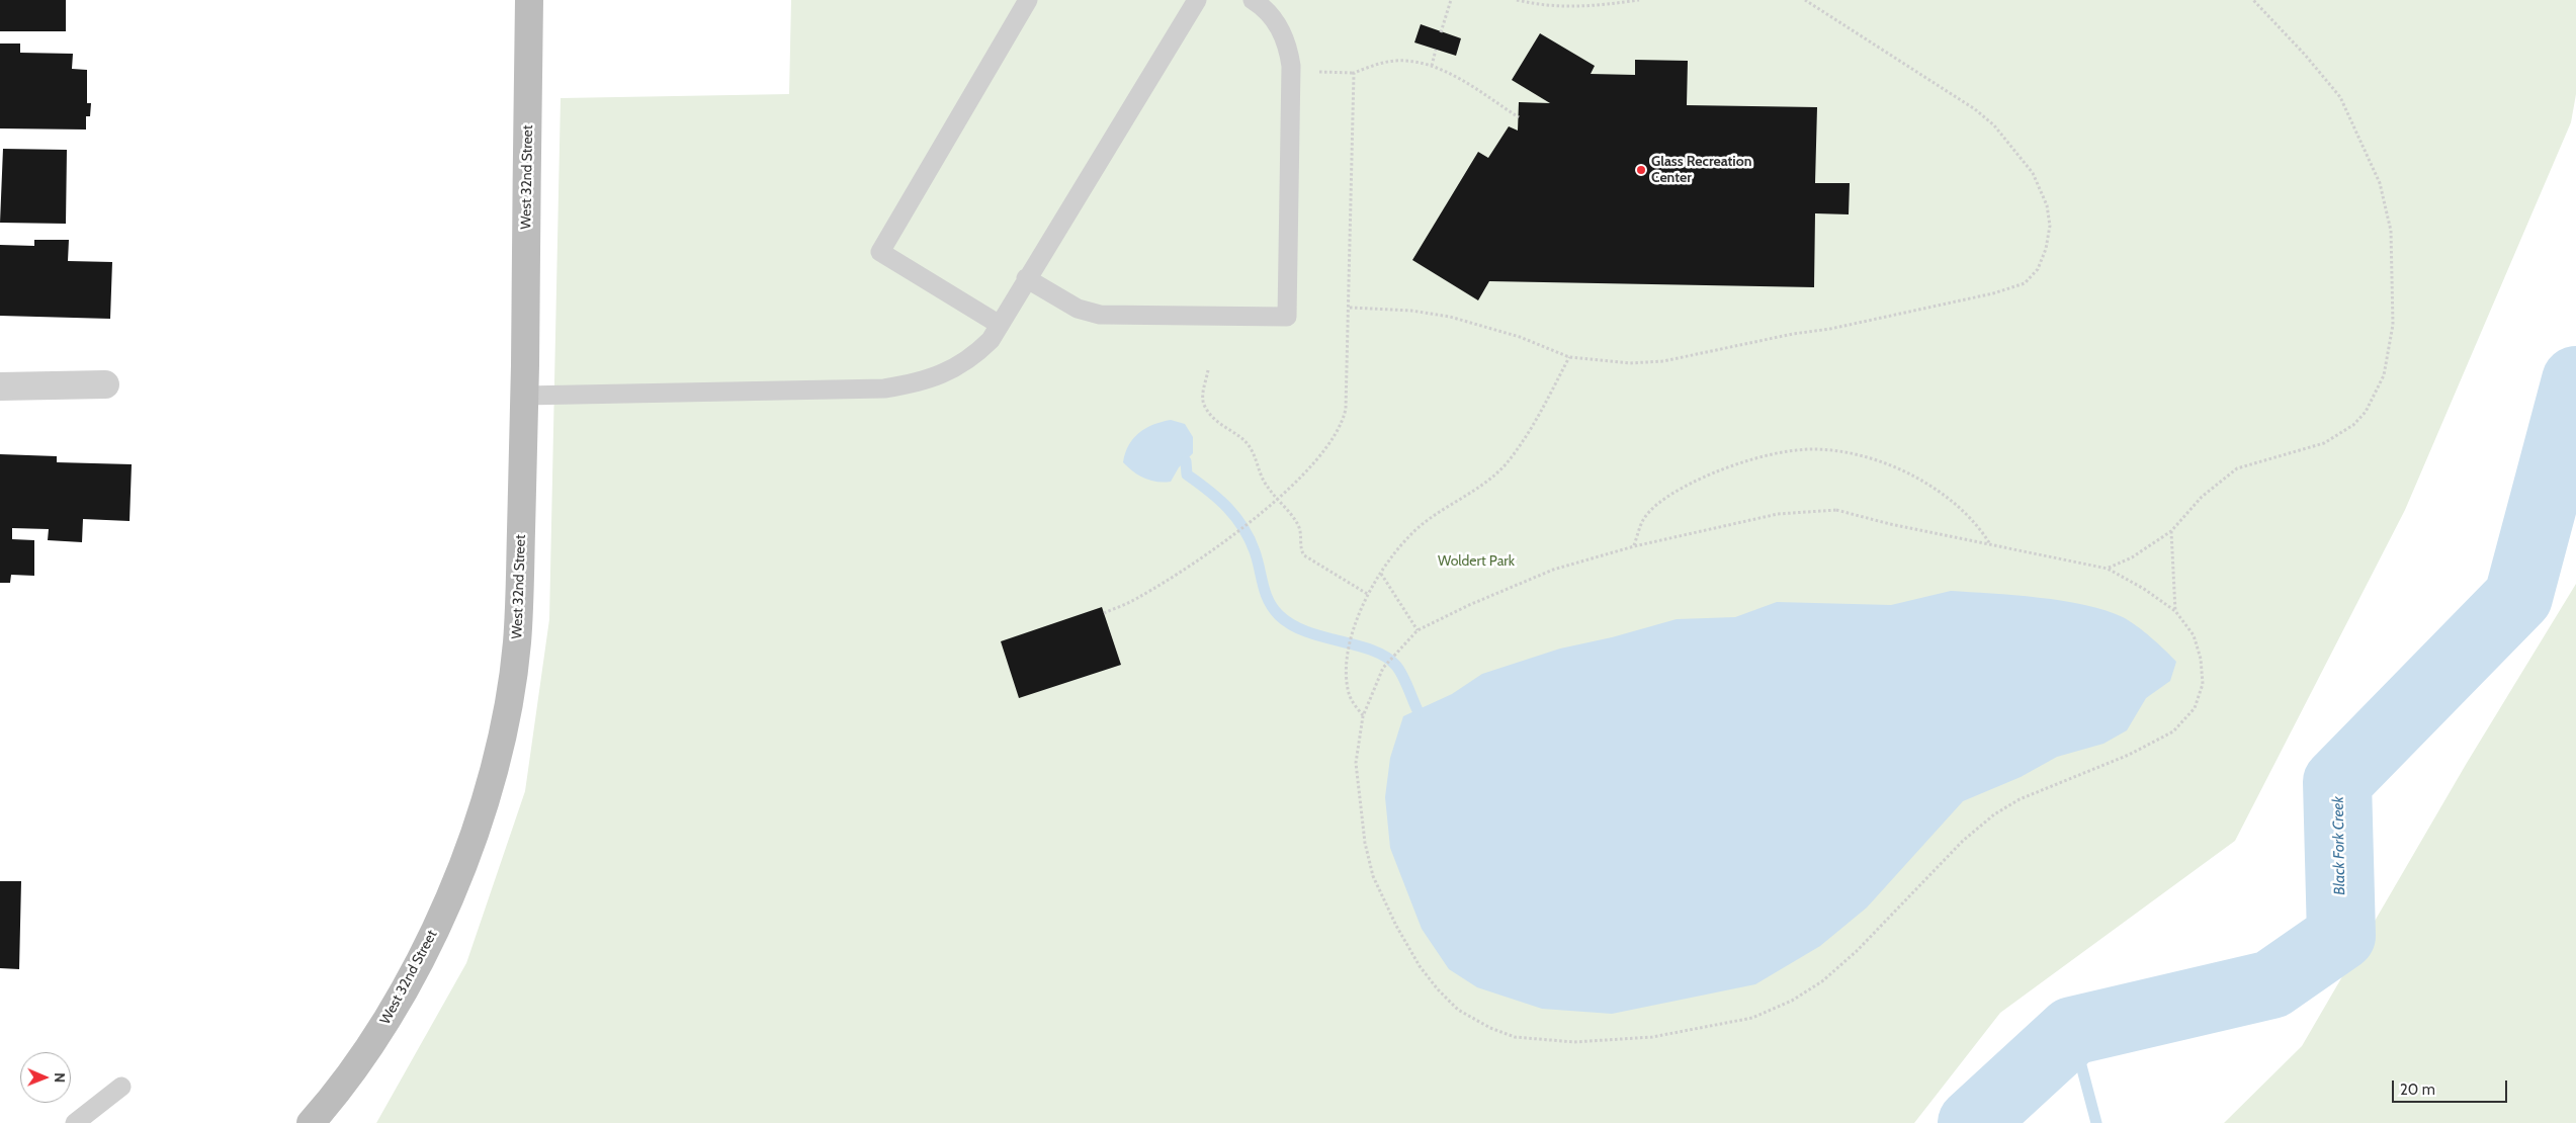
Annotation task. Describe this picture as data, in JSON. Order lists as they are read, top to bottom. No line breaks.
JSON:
{"streets":{"street":["West 32nd Street"]},"water":["Black Fork Creek"],"parks":["Woldert Park"],"places":["Glass Recreation Center"],"scale_bar":"20 m","north":"right"}
